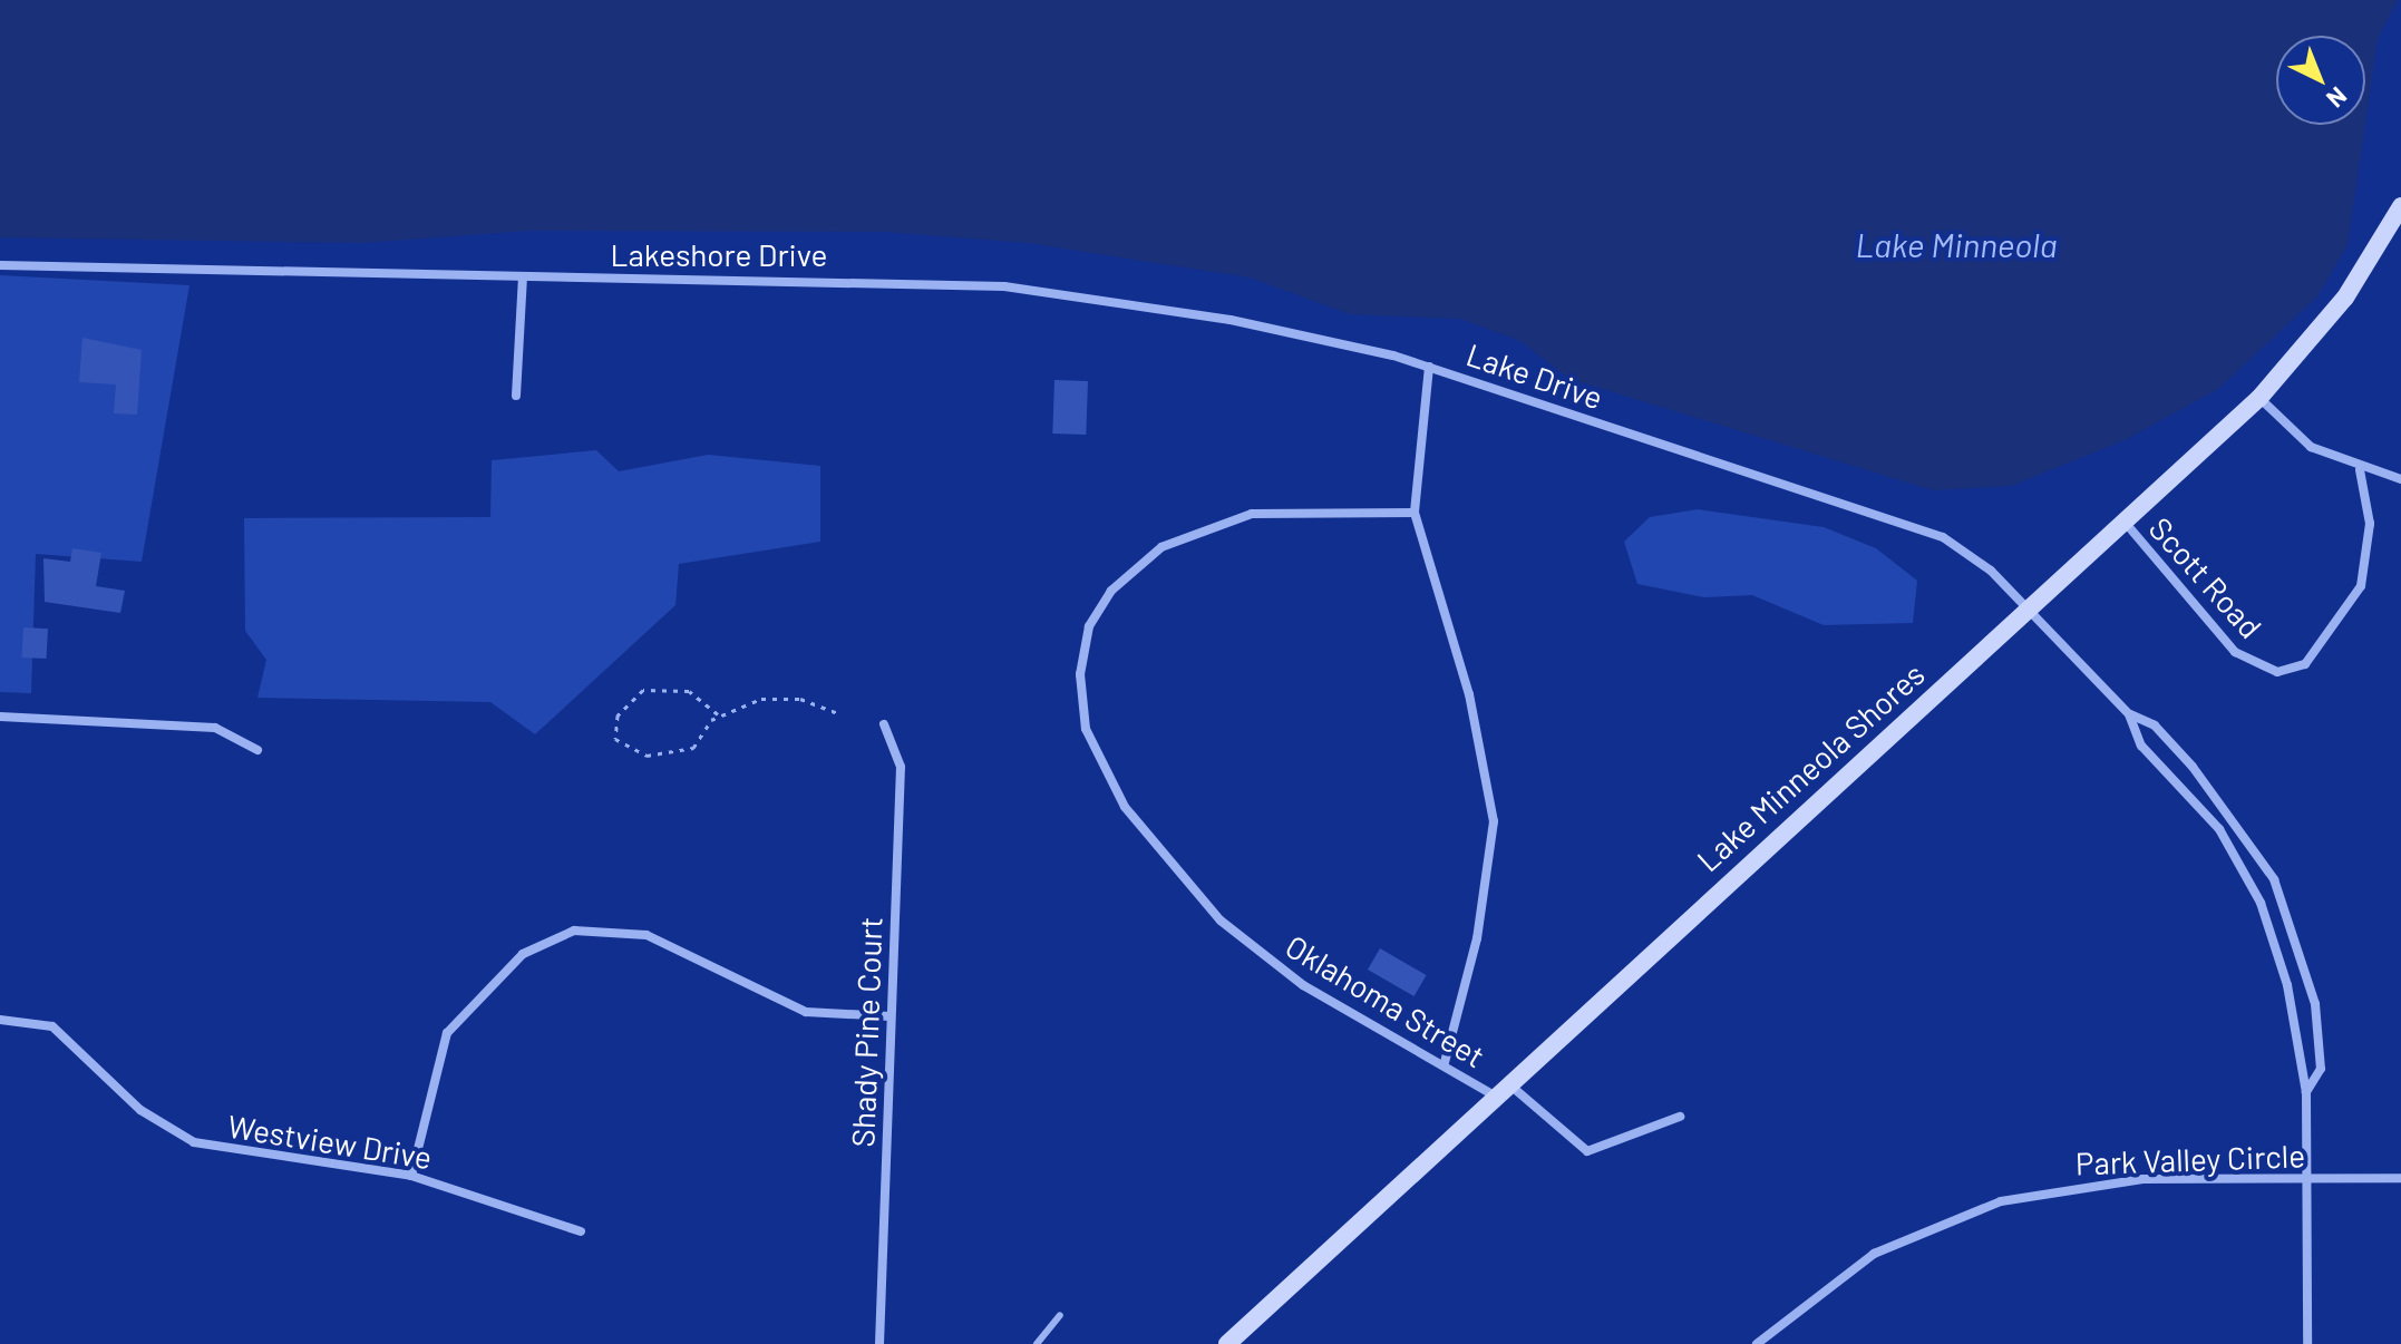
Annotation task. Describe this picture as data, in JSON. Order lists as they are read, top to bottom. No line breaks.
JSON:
{"streets":{"main road":["Lake Minneola Shores"],"street":["Lakeshore Drive","Lake Drive","Scott Road","Oklahoma Street","Shady Pine Court","Westview Drive","Park Valley Circle"]},"crossings":[["Lakeshore Drive","Lake Drive"],["Lake Drive","Lake Minneola Shores"],["Lake Drive","Oklahoma Street"],["Scott Road","Lake Minneola Shores"],["Lake Minneola Shores","Oklahoma Street"]],"water":["Lake Minneola"],"north":"bottom right"}
